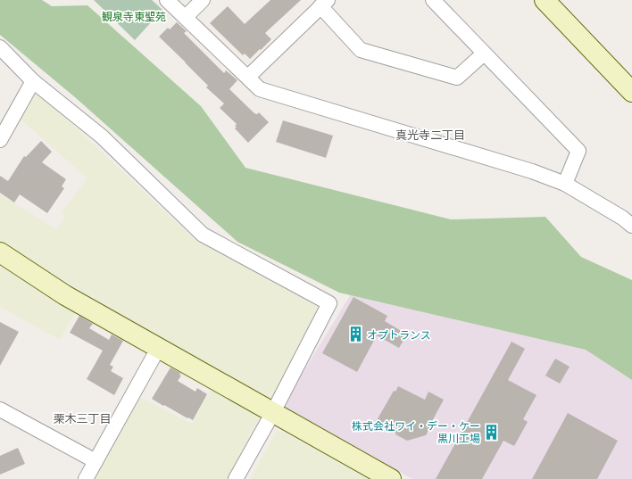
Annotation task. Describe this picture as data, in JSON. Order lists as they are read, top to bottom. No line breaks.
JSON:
{"districts":["真光寺二丁目","栗木三丁目"],"parks":["観泉寺東聖苑"],"places":{"building":["オプトランス","株式会社ワイ・デー・ケー 黒川工場"]}}
